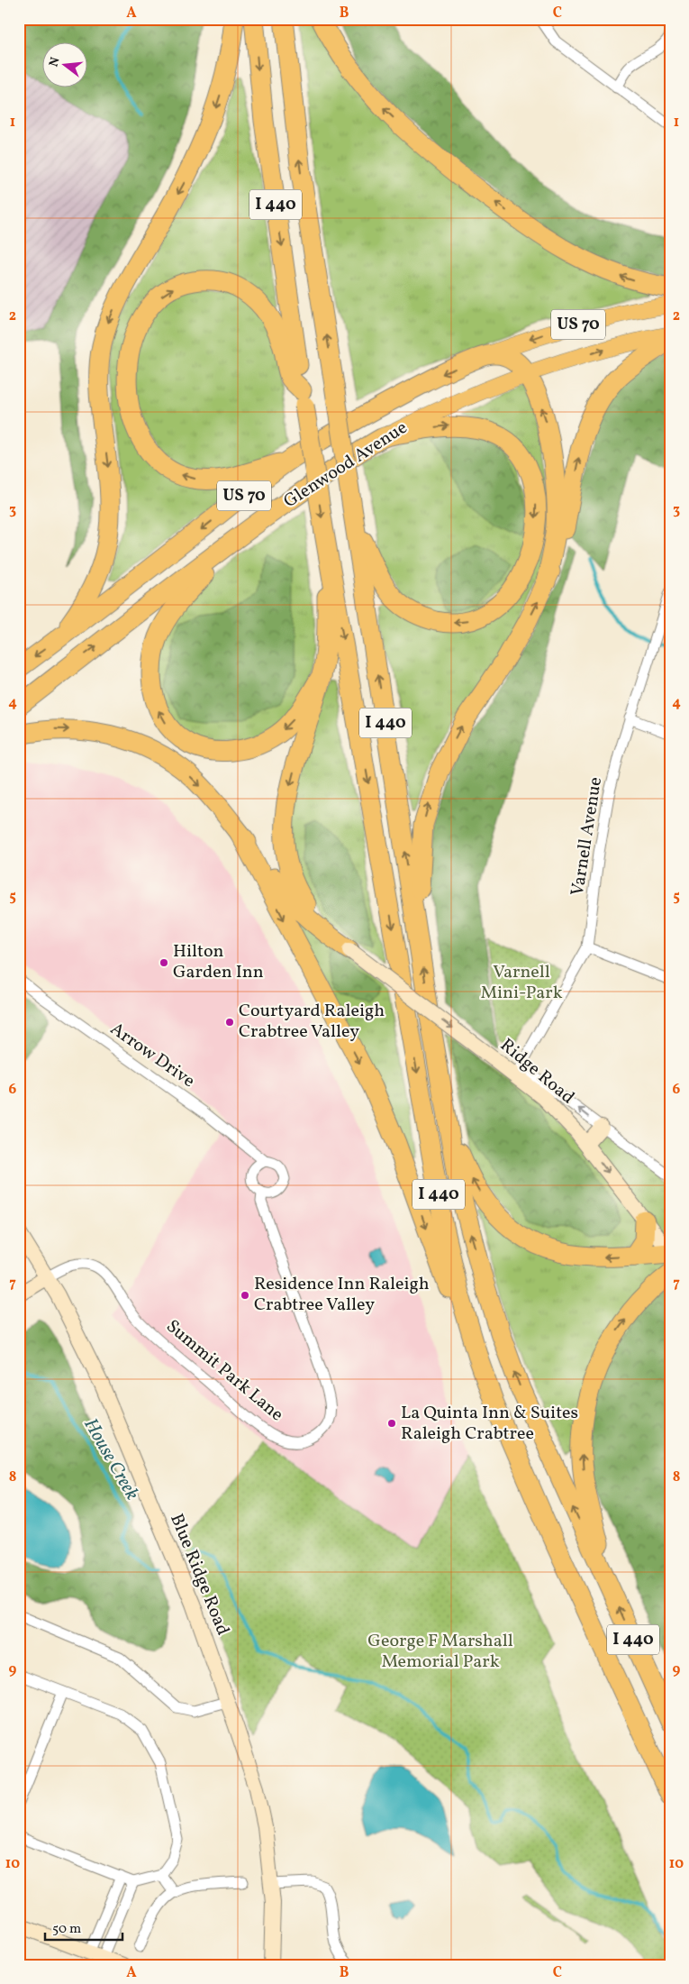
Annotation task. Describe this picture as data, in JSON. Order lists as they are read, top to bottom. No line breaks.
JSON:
{"streets":{"highway":["I 440","US 70","Glenwood Avenue"],"main road":["Ridge Road","Blue Ridge Road"],"street":["Varnell Avenue","Arrow Drive","Summit Park Lane"]},"crossings":[["Varnell Avenue","Ridge Road"],["Arrow Drive","Summit Park Lane"],["Summit Park Lane","Blue Ridge Road"]],"water":["House Creek"],"parks":["Varnell Mini-Park","George F Marshall Memorial Park"],"places":["Hilton Garden Inn","Courtyard Raleigh Crabtree Valley","Residence Inn Raleigh Crabtree Valley","La Quinta Inn & Suites Raleigh Crabtree"],"scale_bar":"50 m","north":"left","grid":{"columns":["A","B","C"],"rows":["1","2","3","4","5","6","7","8","9","10"]}}
